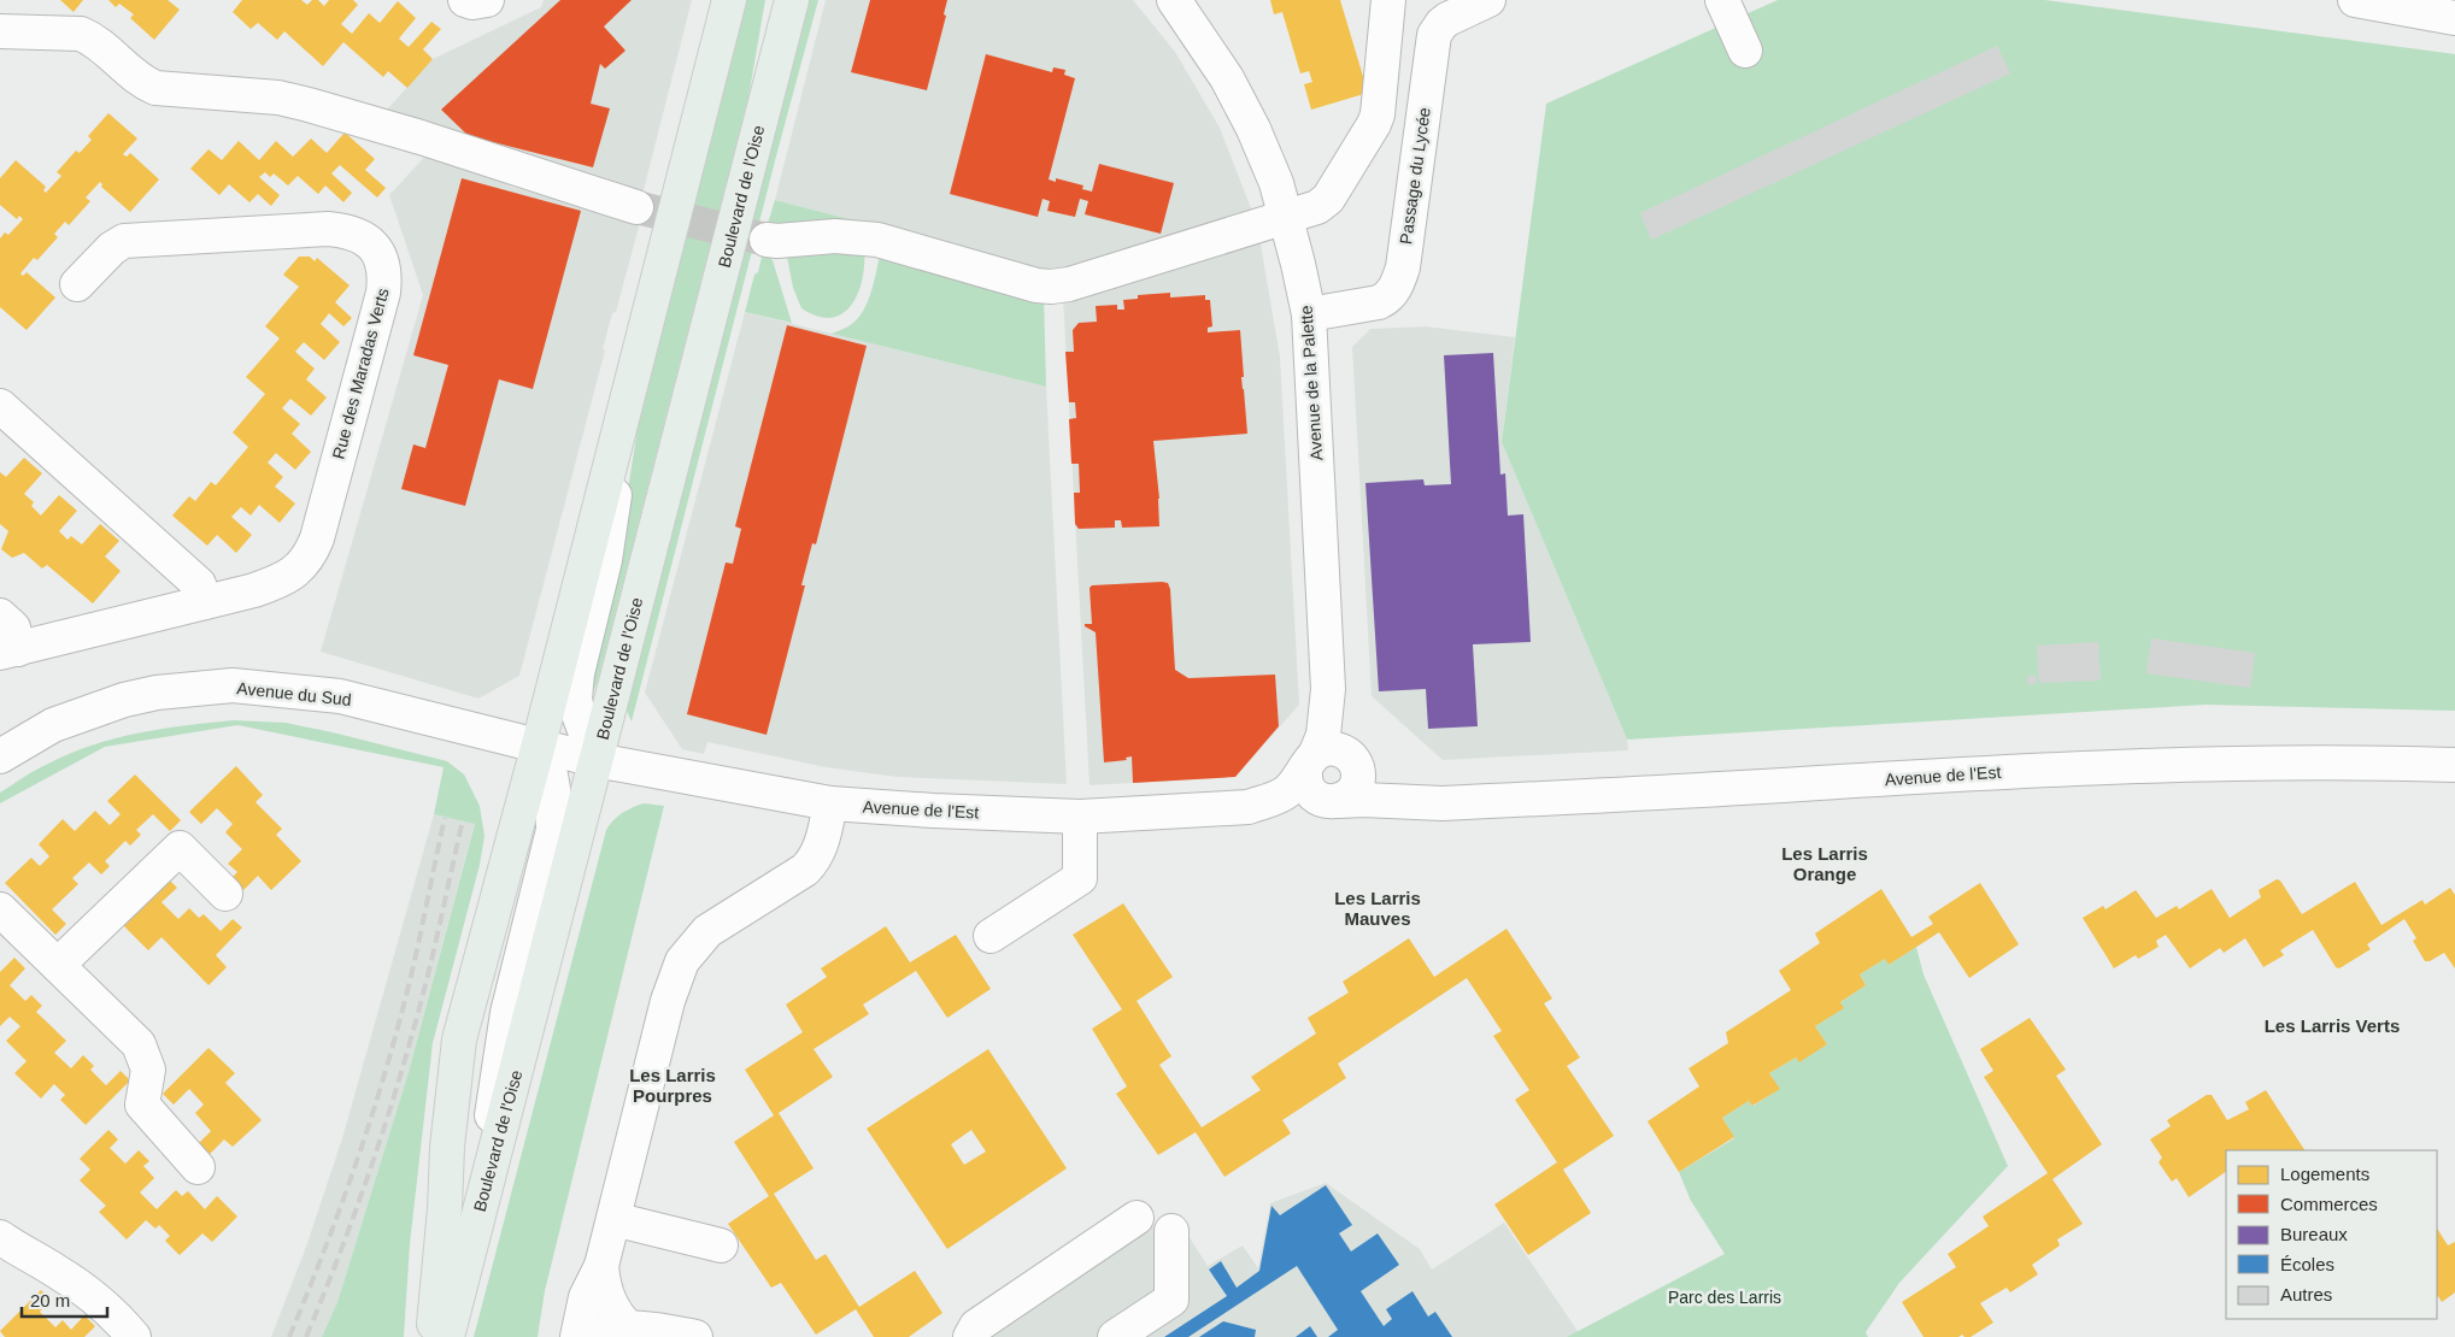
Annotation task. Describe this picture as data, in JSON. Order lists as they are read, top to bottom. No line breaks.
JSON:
{"streets":{"main road":["Boulevard de l'Oise"],"street":["Passage du Lycée","Rue des Maradas Verts","Avenue de la Palette","Avenue du Sud","Avenue de l'Est"]},"crossings":[["Passage du Lycée","Avenue de la Palette"],["Boulevard de l'Oise","Avenue du Sud"],["Boulevard de l'Oise","Avenue de l'Est"],["Avenue de la Palette","Avenue de l'Est"],["Avenue du Sud","Avenue de l'Est"]],"districts":["Les Larris Orange","Les Larris Mauves","Les Larris Verts","Les Larris Pourpres"],"parks":["Parc des Larris"],"legend":["Logements","Commerces","Bureaux","Écoles","Autres"],"scale_bar":"20 m"}
